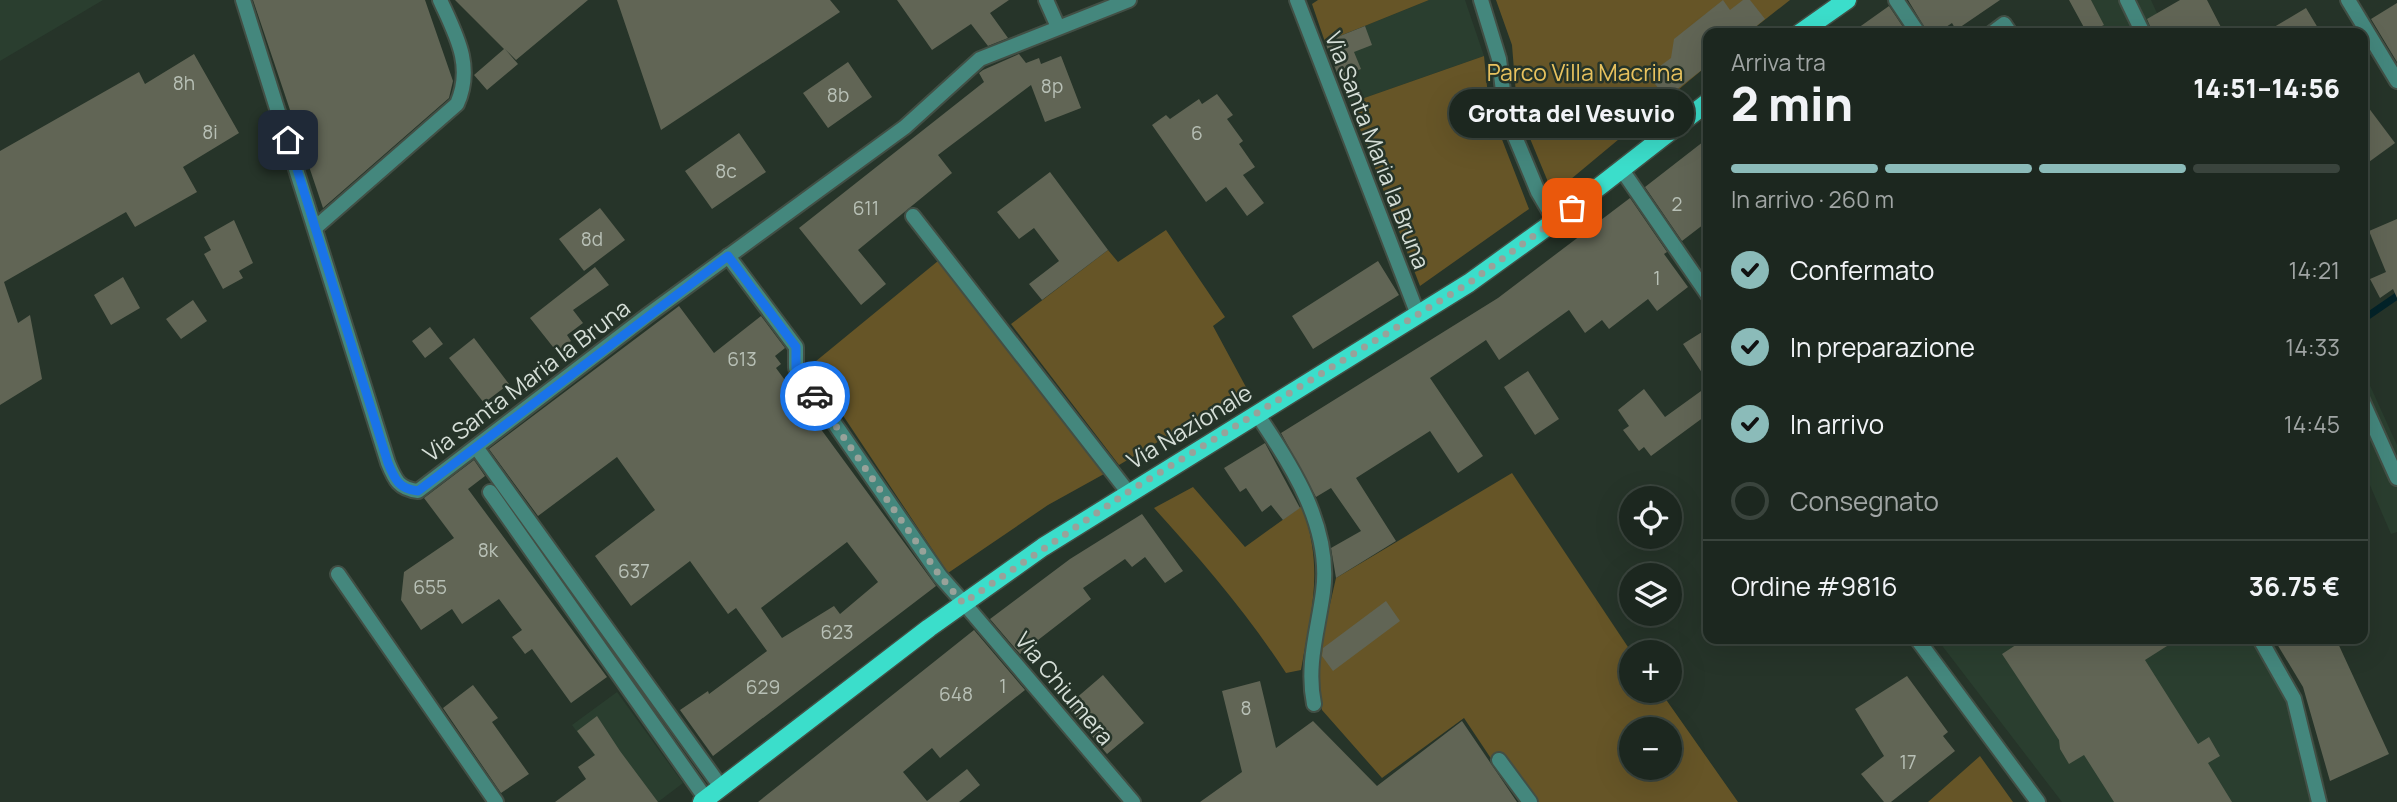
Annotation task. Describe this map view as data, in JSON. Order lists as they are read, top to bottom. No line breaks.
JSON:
{"streets":{"main road":["Via Nazionale"],"street":["Via Santa Maria la Bruna","Via Chiumera"]},"crossings":[["Via Santa Maria la Bruna","Via Nazionale"],["Via Santa Maria la Bruna","Via Chiumera"],["Via Nazionale","Via Chiumera"]],"parks":["Parco Villa Macrina"],"places":["Grotta del Vesuvio"],"house_numbers":["8h","8p","8b","8i","6","8c","2","611","8d","1","613","8k","637","655","623","1","629","648","8","17"],"page":{"heading":["2 min","Arriva tra","14:51–14:56"],"panel":["Ordine #9816","36.75 €"],"bubble":"Grotta del Vesuvio","bar":"In arrivo · 260 m","list":[["Confermato","14:21"],["In preparazione","14:33"],["In arrivo","14:45"],"Consegnato"],"map_buttons":["+","−"]}}
